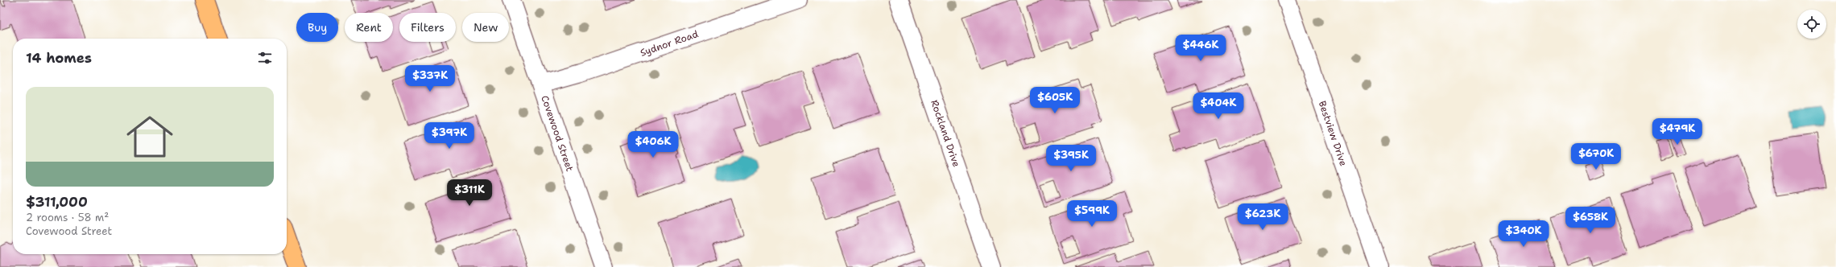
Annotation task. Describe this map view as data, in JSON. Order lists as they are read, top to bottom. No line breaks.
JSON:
{"streets":{"street":["Sydnor Road","Covewood Street","Rockland Drive","Bestview Drive"]},"crossings":[["Sydnor Road","Covewood Street"]],"page":{"chip":["Buy","Rent","Filters","New"],"price":["$446K","$337K","$605K","$404K","$479K","$397K","$406K","$670K","$395K","$311K","$599K","$623K","$658K","$340K"],"heading":"14 homes","list":[{"name":"$311,000","note":"2 rooms · 58 m² · Covewood Street"}]}}
